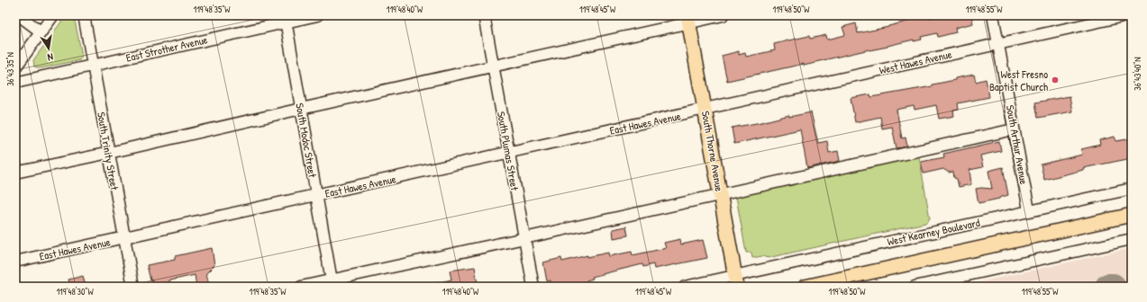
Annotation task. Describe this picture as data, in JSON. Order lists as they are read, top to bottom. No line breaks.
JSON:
{"streets":{"main road":["South Thorne Avenue"],"street":["East Strother Avenue","West Hawes Avenue","East Hawes Avenue","South Modoc Street","South Arthur Avenue","South Trinity Street","South Plumas Street","West Kearney Boulevard"]},"crossings":[["East Strother Avenue","South Modoc Street"],["East Strother Avenue","South Trinity Street"],["West Hawes Avenue","East Hawes Avenue"],["West Hawes Avenue","South Arthur Avenue"],["West Hawes Avenue","South Thorne Avenue"],["East Hawes Avenue","South Modoc Street"],["East Hawes Avenue","South Trinity Street"],["East Hawes Avenue","South Plumas Street"],["East Hawes Avenue","South Thorne Avenue"],["South Arthur Avenue","West Kearney Boulevard"],["South Thorne Avenue","West Kearney Boulevard"]],"places":["West Fresno Baptist Church"],"north":"bottom","coordinates":["119°48'35\"W","119°48'40\"W","119°48'45\"W","119°48'50\"W","119°48'55\"W","36°43'35\"N","36°43'40\"N","119°48'30\"W"]}
